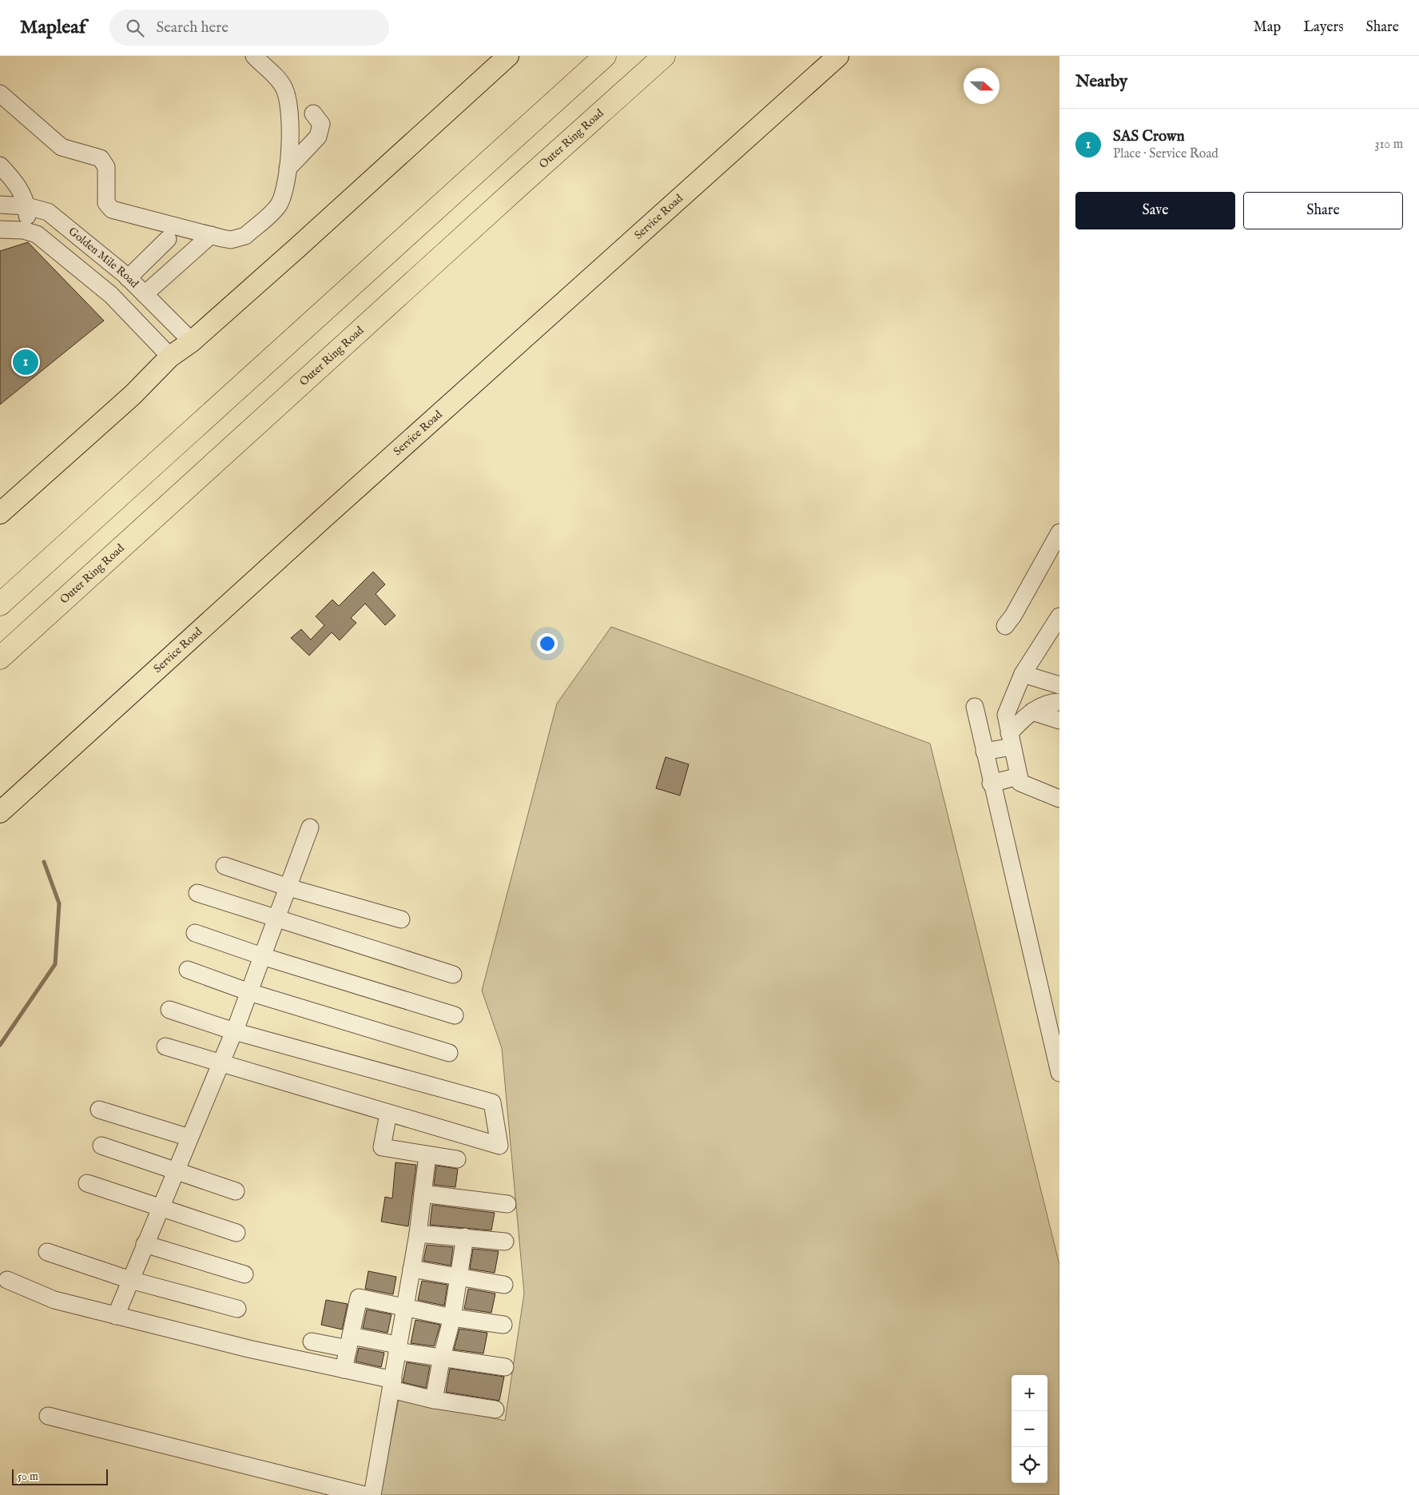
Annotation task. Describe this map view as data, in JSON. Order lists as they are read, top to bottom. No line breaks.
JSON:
{"streets":{"highway":["Outer Ring Road"],"main road":["Service Road"],"street":["Golden Mile Road"]},"scale_bar":"50 m","north":"right","page":{"header":"Mapleaf","search":"Search here","nav":["Map","Layers","Share"],"heading":"Nearby","list":[{"mark":"1","name":"SAS Crown","note":"Place · Service Road","value":"310 m"}],"buttons":["Save","Share"],"pins":"1","map_buttons":["+","−"],"scale":"50 m"}}
